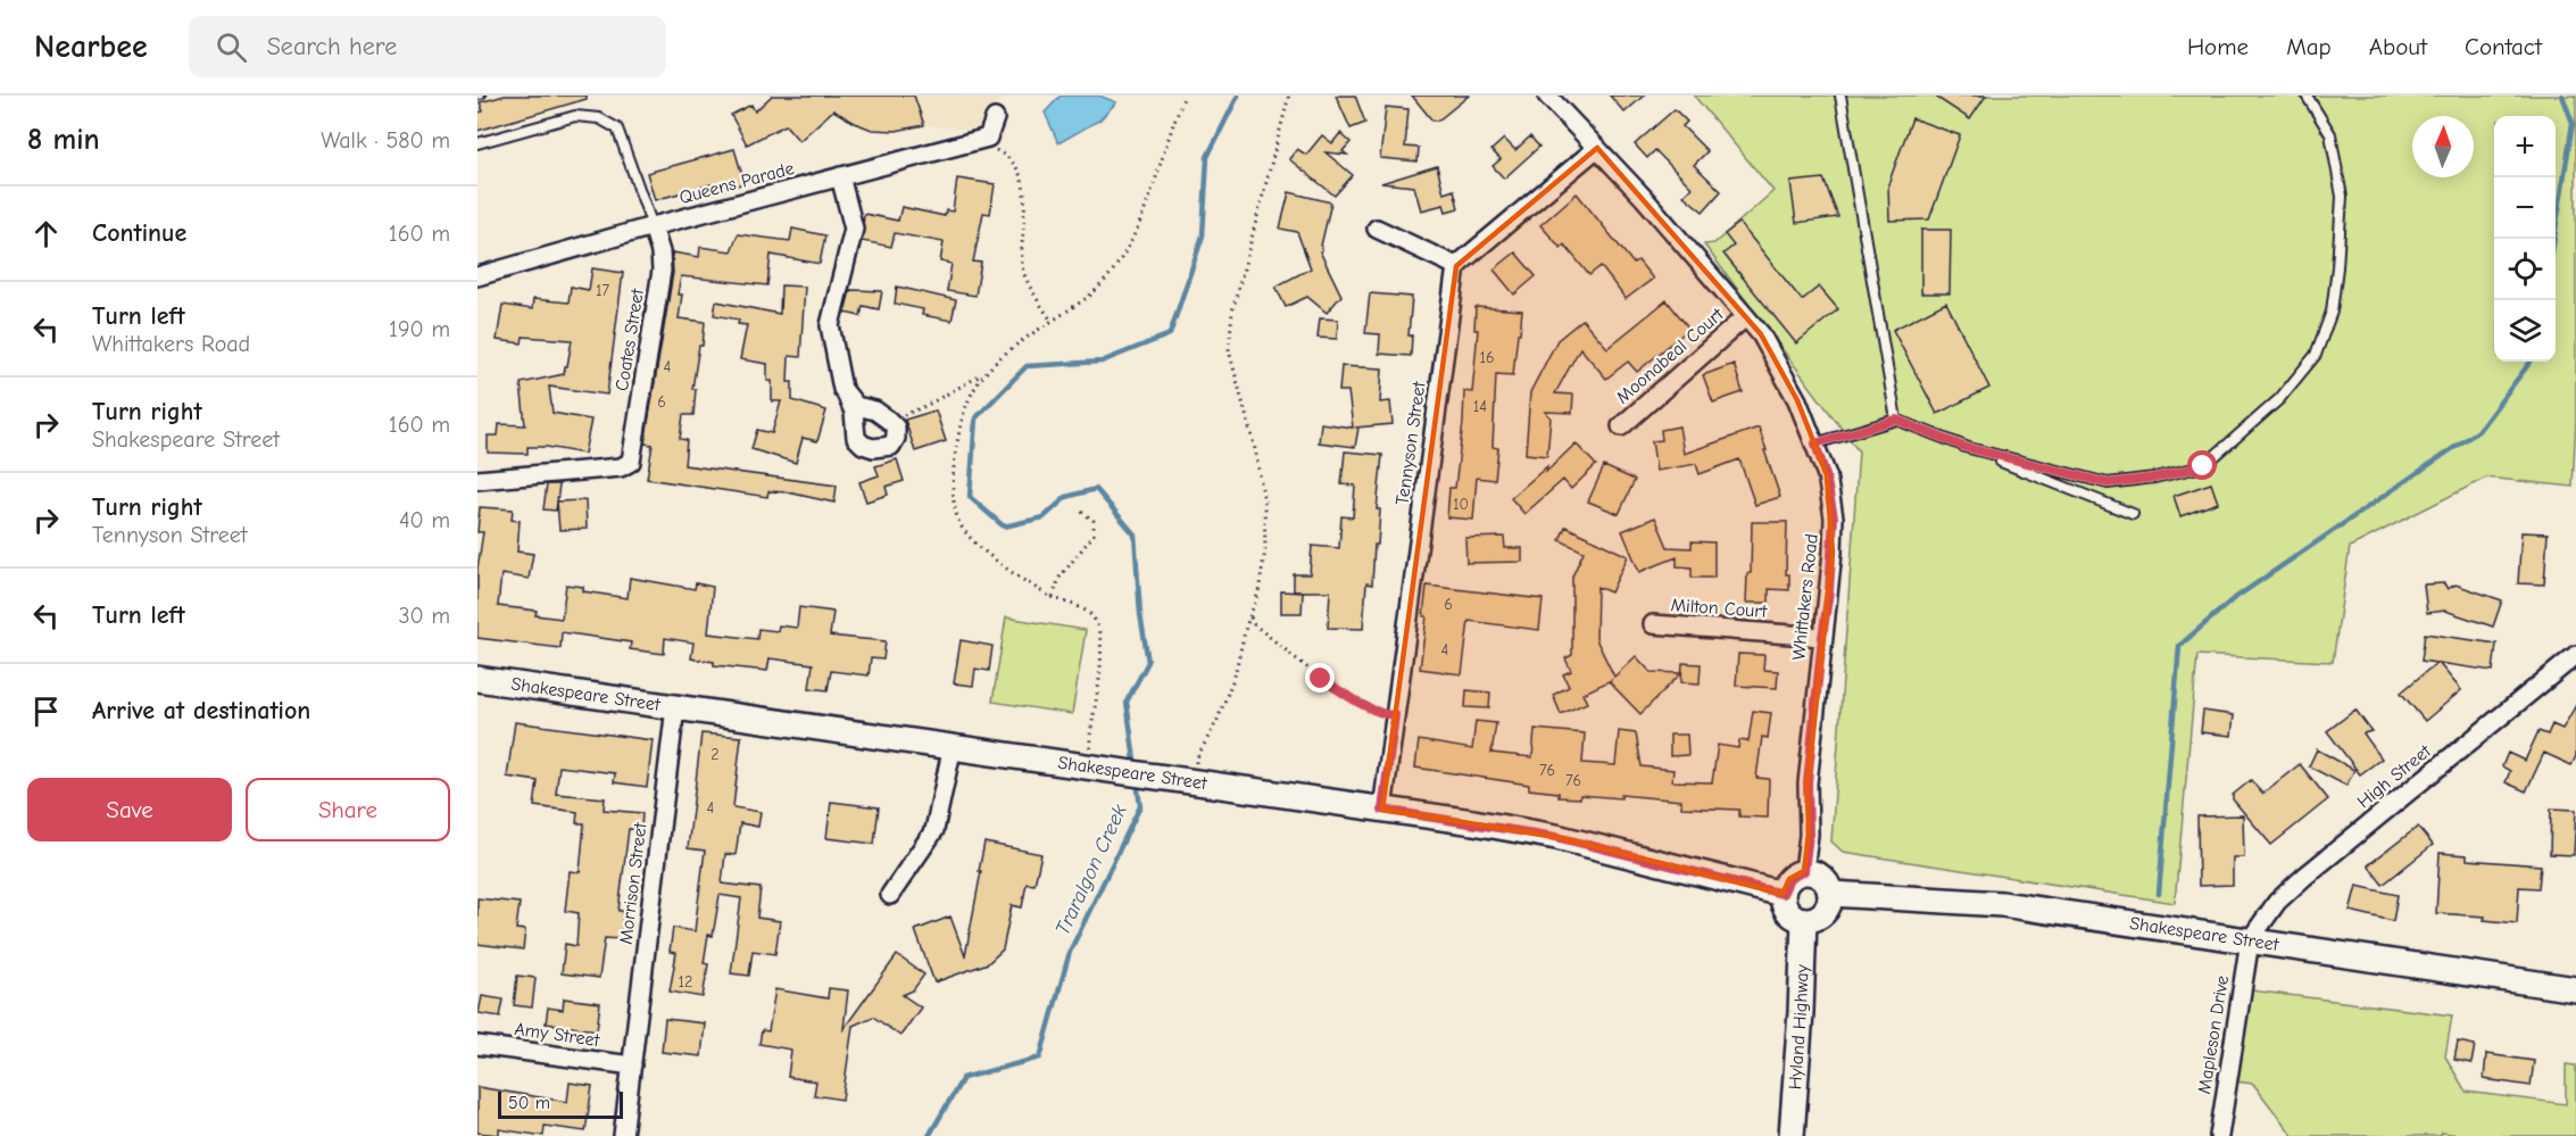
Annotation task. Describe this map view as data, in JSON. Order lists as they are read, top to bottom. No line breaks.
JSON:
{"streets":{"main road":["Shakespeare Street","Hyland Highway"],"street":["Queens Parade","Coates Street","Moonabeal Court","Tennyson Street","Whittakers Road","Milton Court","High Street","Morrison Street","Amy Street","Mapleson Drive"]},"crossings":[["Queens Parade","Coates Street"],["Moonabeal Court","Whittakers Road"],["Tennyson Street","Shakespeare Street"],["Whittakers Road","Milton Court"],["Whittakers Road","Shakespeare Street"],["Whittakers Road","Hyland Highway"],["Shakespeare Street","High Street"],["Shakespeare Street","Morrison Street"],["Shakespeare Street","Hyland Highway"],["Shakespeare Street","Mapleson Drive"],["High Street","Mapleson Drive"],["Morrison Street","Amy Street"]],"water":["Traralgon Creek"],"house_numbers":["17","16","4","6","14","10","6","4","2","76","76","4","12"],"scale_bar":"50 m","north":"top","page":{"header":"Nearbee","search":"Search here","nav":["Home","Map","About","Contact"],"heading":["8 min","Walk · 580 m"],"map_buttons":["+","−"],"list":[["Continue","160 m"],["Turn left","Whittakers Road","190 m"],["Turn right","Shakespeare Street","160 m"],["Turn right","Tennyson Street","40 m"],["Turn left","30 m"],"Arrive at destination"],"buttons":["Save","Share"],"scale":"50 m"}}
